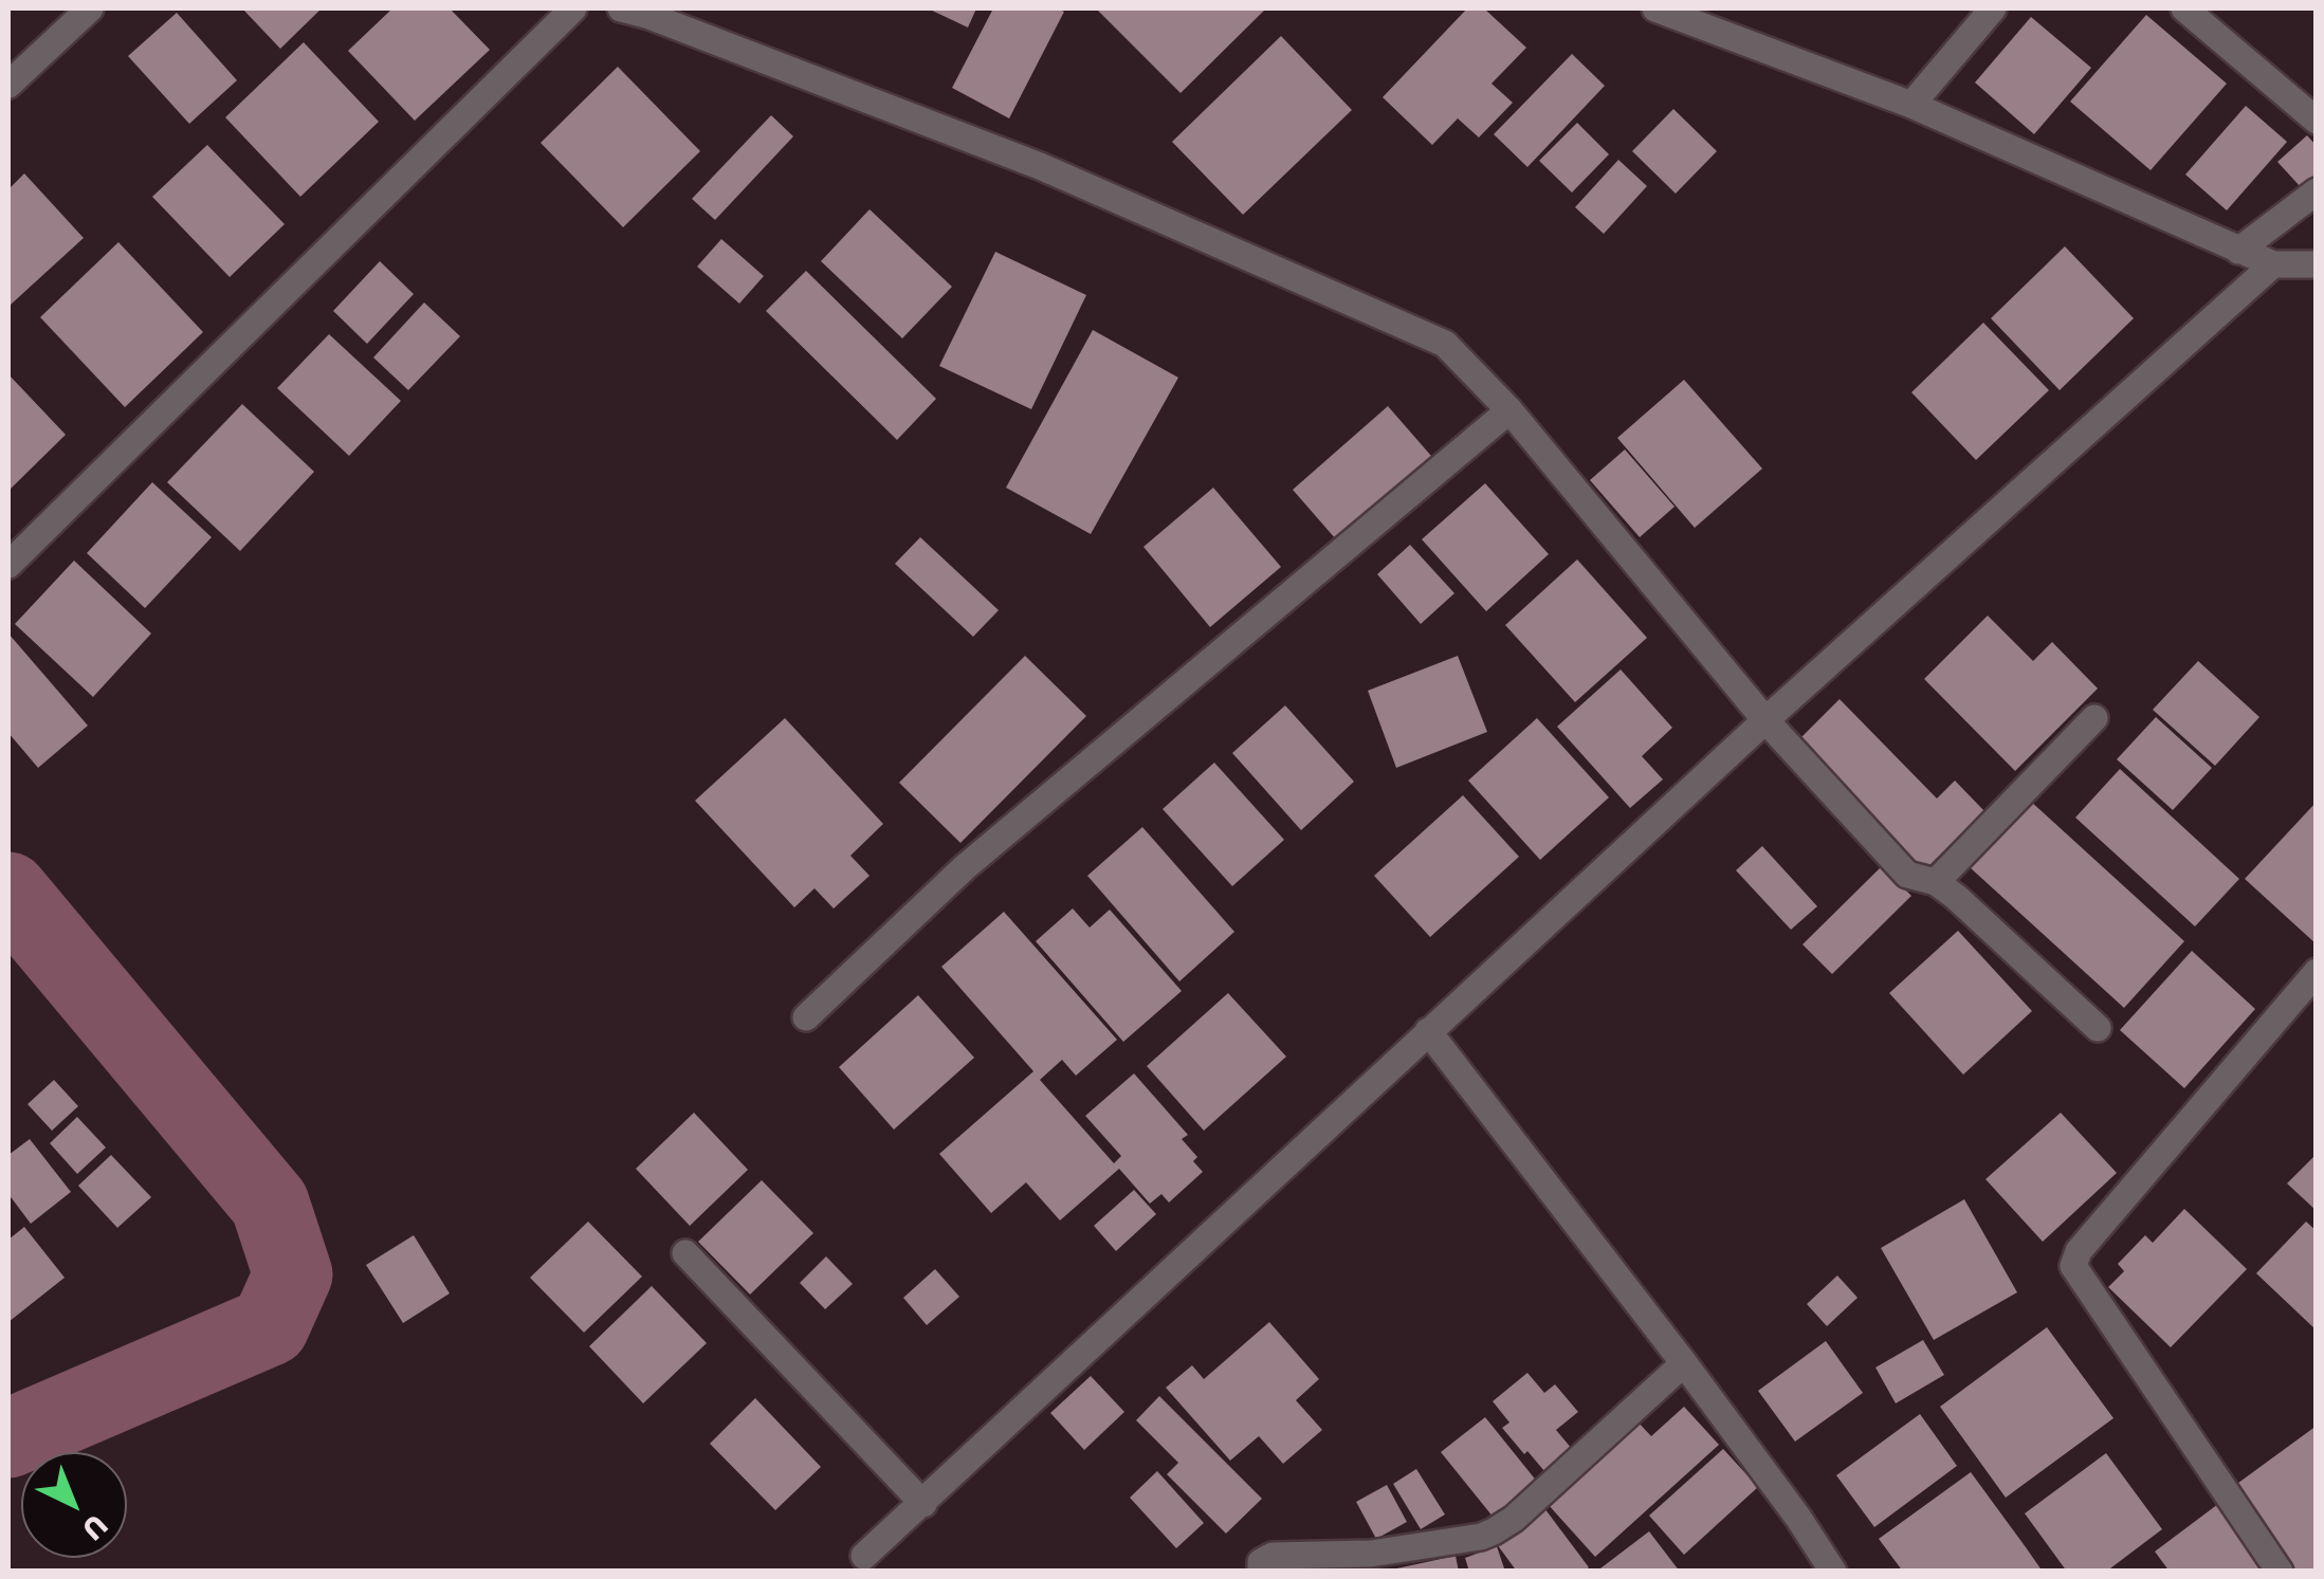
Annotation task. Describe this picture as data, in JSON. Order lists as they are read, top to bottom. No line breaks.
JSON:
{"north":"bottom right"}
